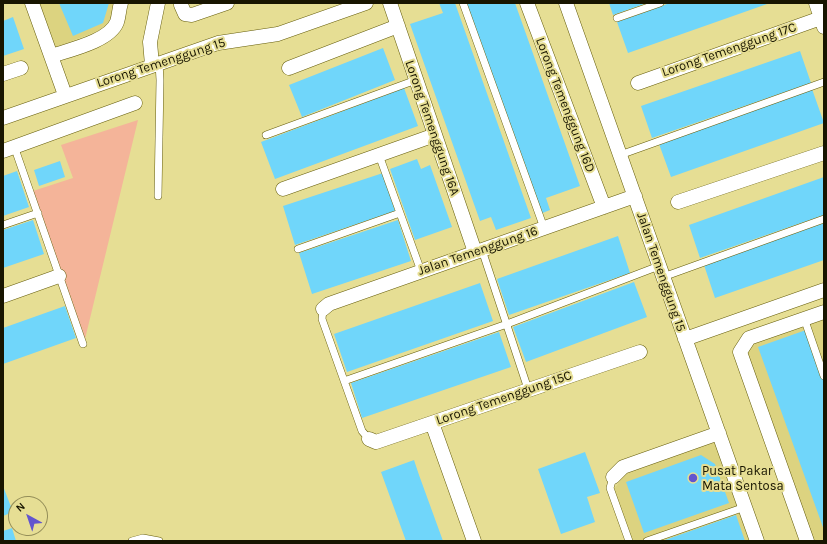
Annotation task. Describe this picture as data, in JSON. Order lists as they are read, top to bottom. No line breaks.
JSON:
{"streets":{"street":["Lorong Temenggung 17C","Lorong Temenggung 15","Lorong Temenggung 16D","Lorong Temenggung 16A","Jalan Temenggung 16","Jalan Temenggung 15","Lorong Temenggung 15C"]},"crossings":[["Lorong Temenggung 16D","Jalan Temenggung 16"],["Lorong Temenggung 16A","Jalan Temenggung 16"],["Jalan Temenggung 16","Jalan Temenggung 15"]],"places":["Pusat Pakar Mata Sentosa"],"north":"top left"}
